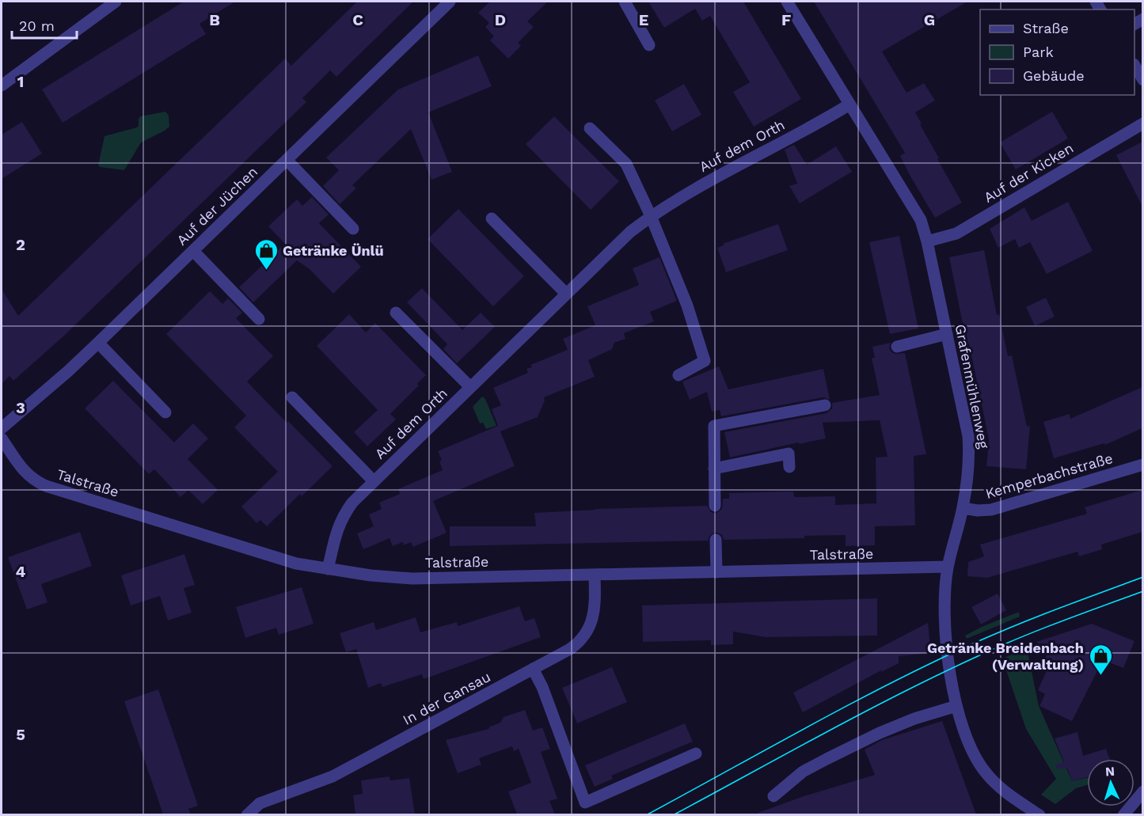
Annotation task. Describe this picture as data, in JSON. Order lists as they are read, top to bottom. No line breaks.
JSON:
{"streets":{"street":["Auf dem Orth","Auf der Kicken","Auf der Jüchen","Grafenmühlenweg","Kemperbachstraße","Talstraße","In der Gansau"]},"crossings":[["Auf dem Orth","Grafenmühlenweg"],["Auf dem Orth","Talstraße"],["Auf der Kicken","Grafenmühlenweg"],["Grafenmühlenweg","Kemperbachstraße"],["Grafenmühlenweg","Talstraße"],["Talstraße","In der Gansau"]],"places":{"shop":["Getränke Ünlü","Getränke Breidenbach (Verwaltung)"]},"legend":["Straße","Park","Gebäude"],"scale_bar":"20 m","north":"top","grid":{"columns":["B","C","D","E","F","G"],"rows":["1","2","3","4","5"]}}
